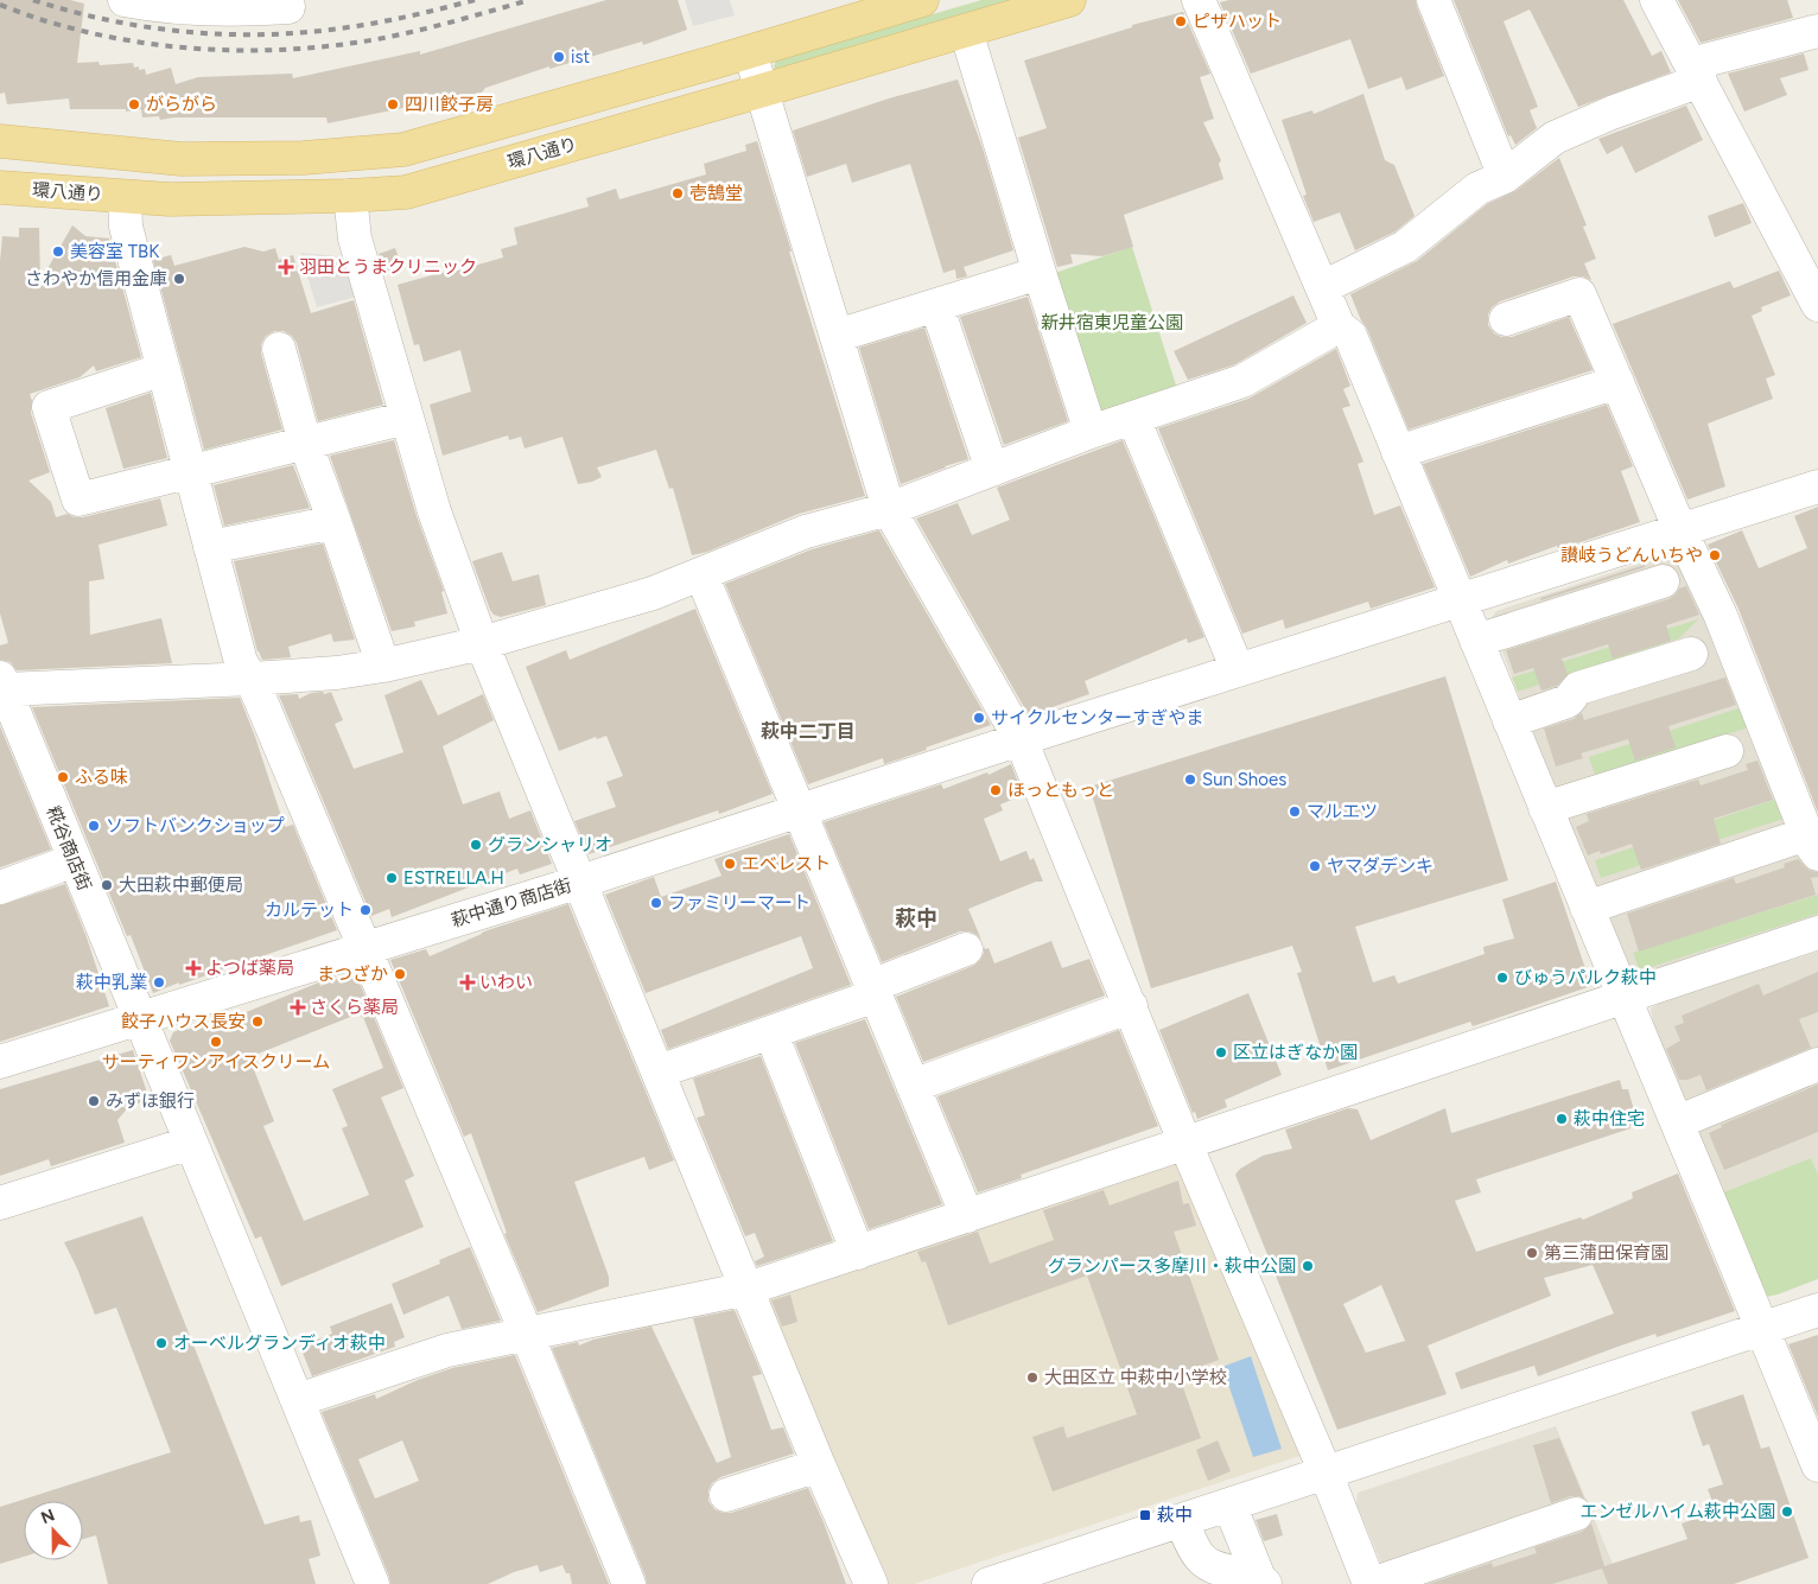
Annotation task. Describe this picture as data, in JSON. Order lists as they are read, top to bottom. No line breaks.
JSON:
{"streets":{"main road":["環八通り"],"street":["糀谷商店街","萩中通り商店街"]},"crossings":[["糀谷商店街","萩中通り商店街"]],"districts":["萩中二丁目","萩中"],"parks":["新井宿東児童公園"],"places":{"other":["ピザハット","ist","がらがら","四川餃子房","壱鵠堂","美容室 TBK","さわやか信用金庫","讃岐うどんいちや","サイクルセンターすぎやま","ふる味","Sun Shoes","ほっともっと","マルエツ","ソフトバンクショップ","グランシャリオ","エベレスト","ヤマダデンキ","ESTRELLA.H","大田萩中郵便局","ファミリーマート","カルテット","まつざか","びゅうパルク萩中","萩中乳業","餃子ハウス長安","サーティワンアイスクリーム","区立はぎなか園","みずほ銀行","萩中住宅","第三蒲田保育園","グランパース多摩川・萩中公園","オーベルグランディオ萩中","大田区立 中萩中小学校","エンゼルハイム萩中公園"],"health":["羽田とうまクリニック","よつば薬局","いわい","さくら薬局"],"transit":["萩中"]},"north":"top"}
